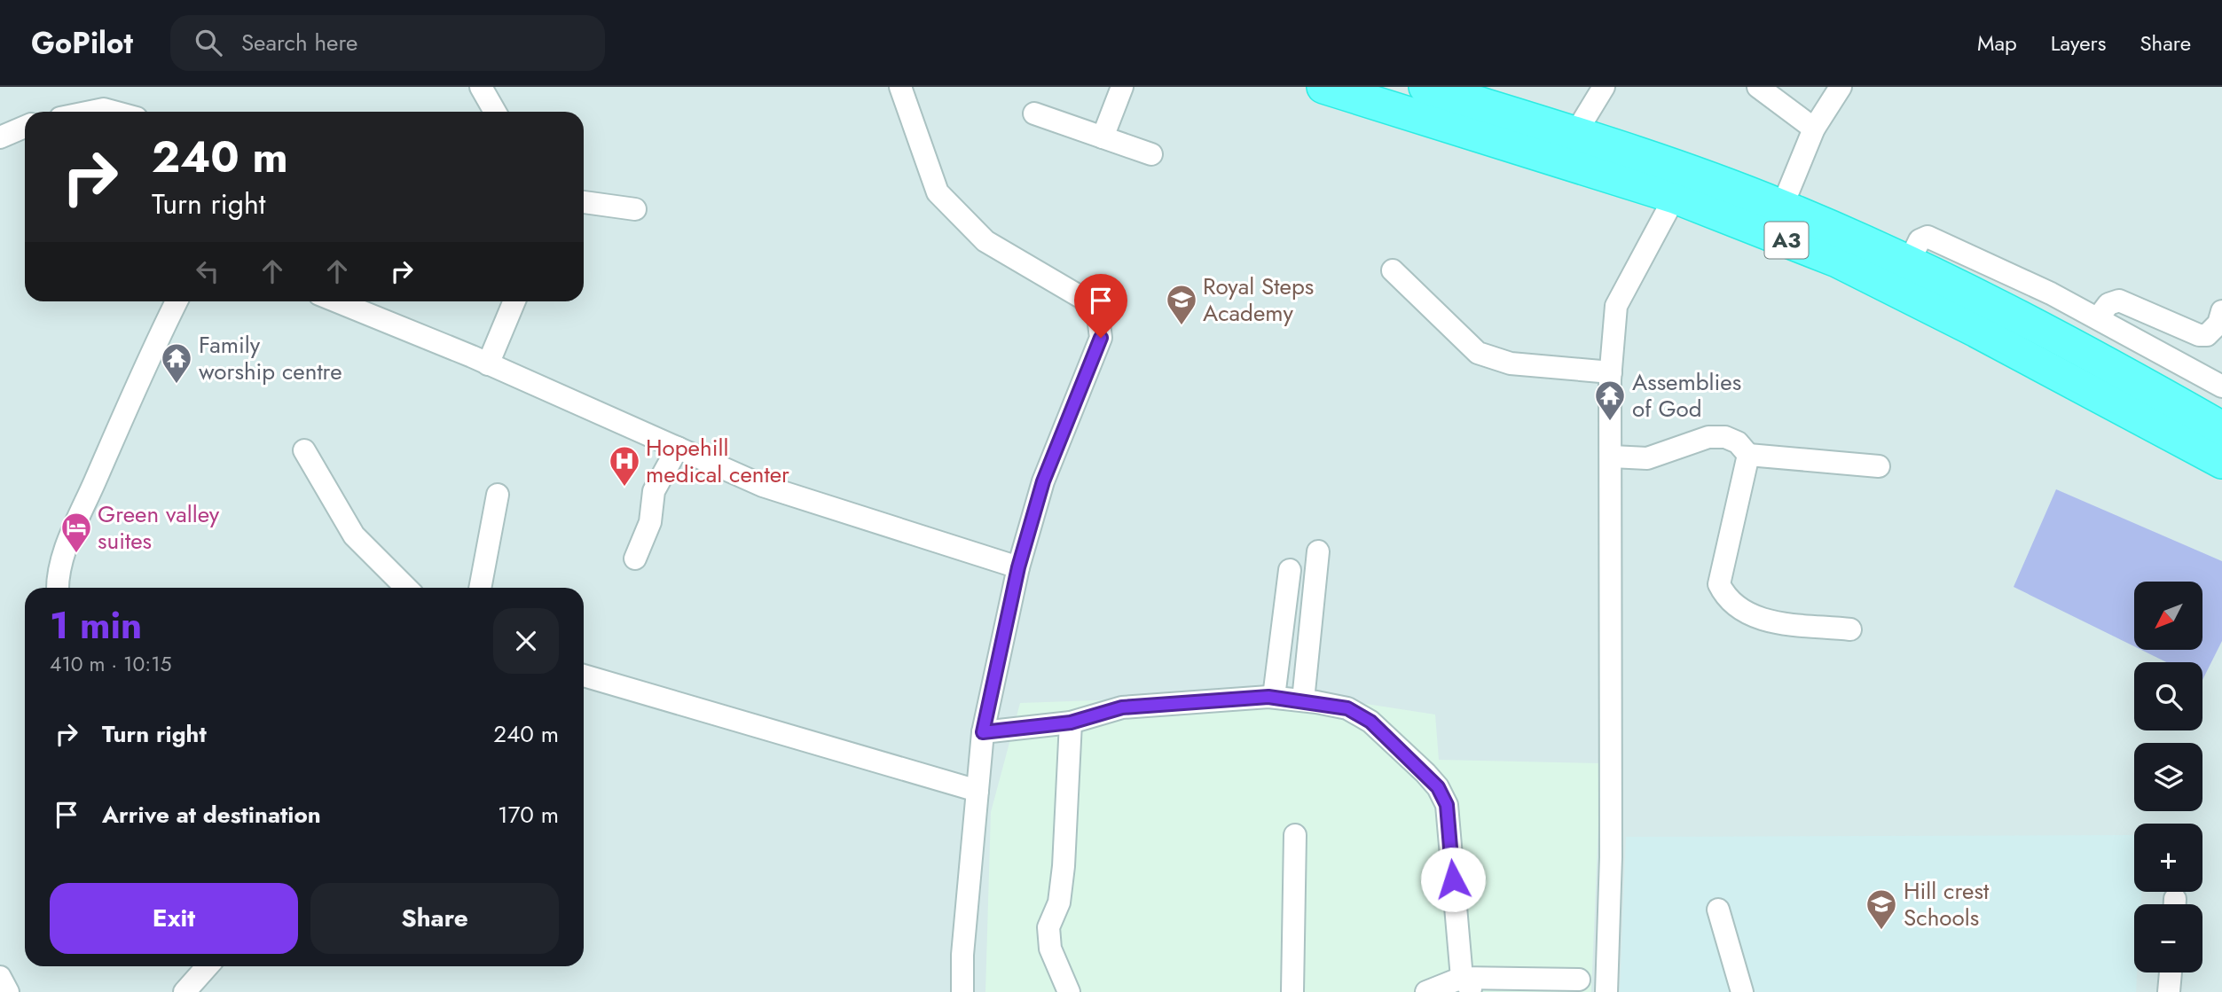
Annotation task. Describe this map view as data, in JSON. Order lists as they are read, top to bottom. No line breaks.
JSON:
{"streets":{"highway":["A3"]},"places":{"school or university":["Royal Steps Academy","Hill crest Schools"],"temple":["Family worship centre","Assemblies of God"],"hospital":["Hopehill medical center"],"hotel":["Green valley suites"]},"north":"bottom left","page":{"header":"GoPilot","search":"Search here","nav":["Map","Layers","Share"],"turn":["240 m","Turn right"],"map_buttons":["+","−"],"heading":["1 min","410 m · 10:15"],"list":[{"name":"Turn right","value":"240 m"},{"name":"Arrive at destination","value":"170 m"}],"buttons":["Exit","Share"]}}
